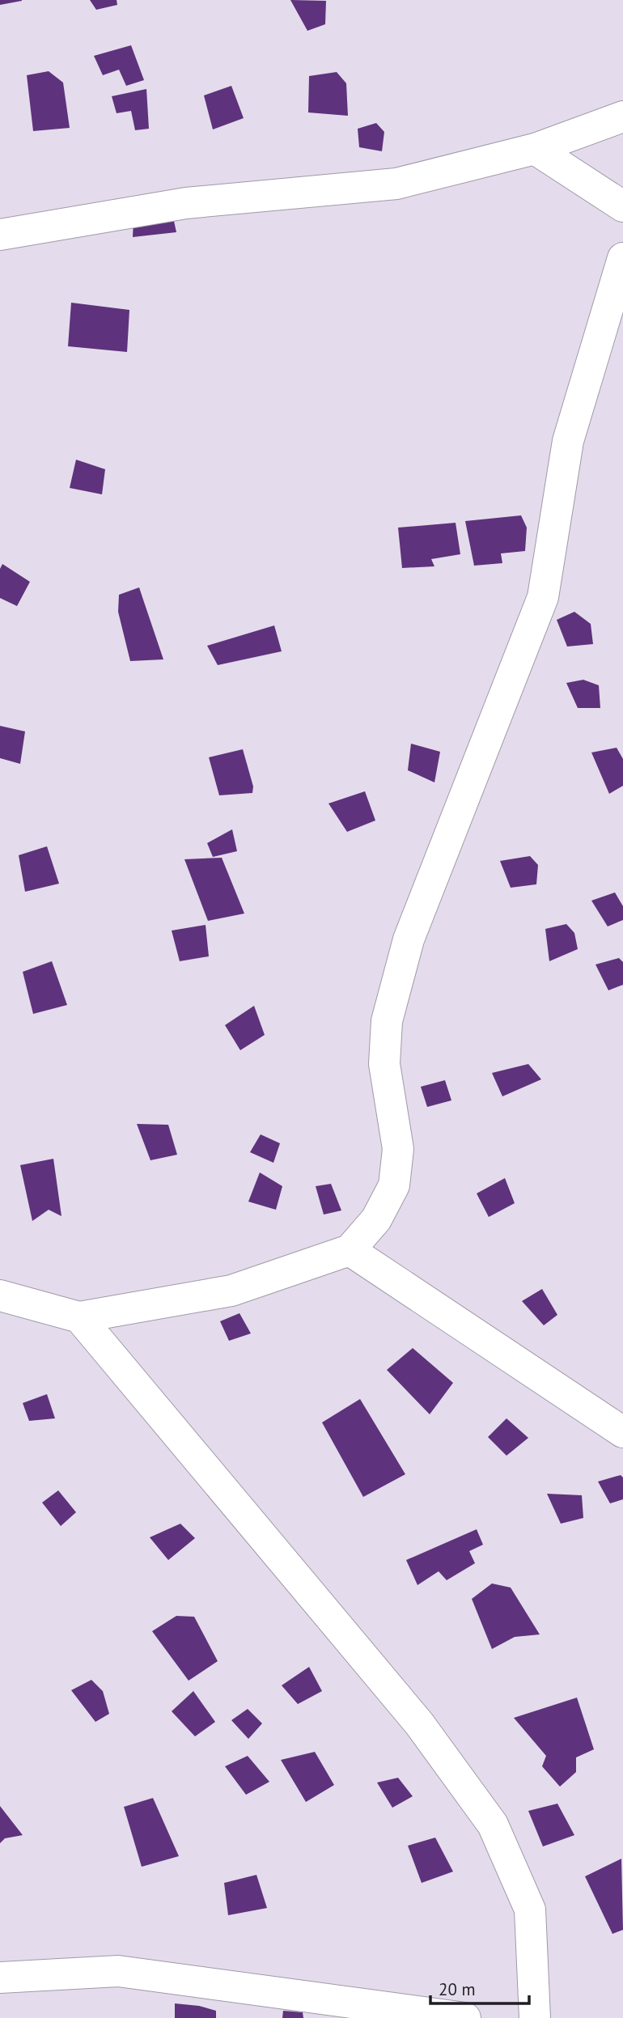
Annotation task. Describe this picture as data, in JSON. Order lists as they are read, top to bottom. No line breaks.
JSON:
{"scale_bar":"20 m"}
